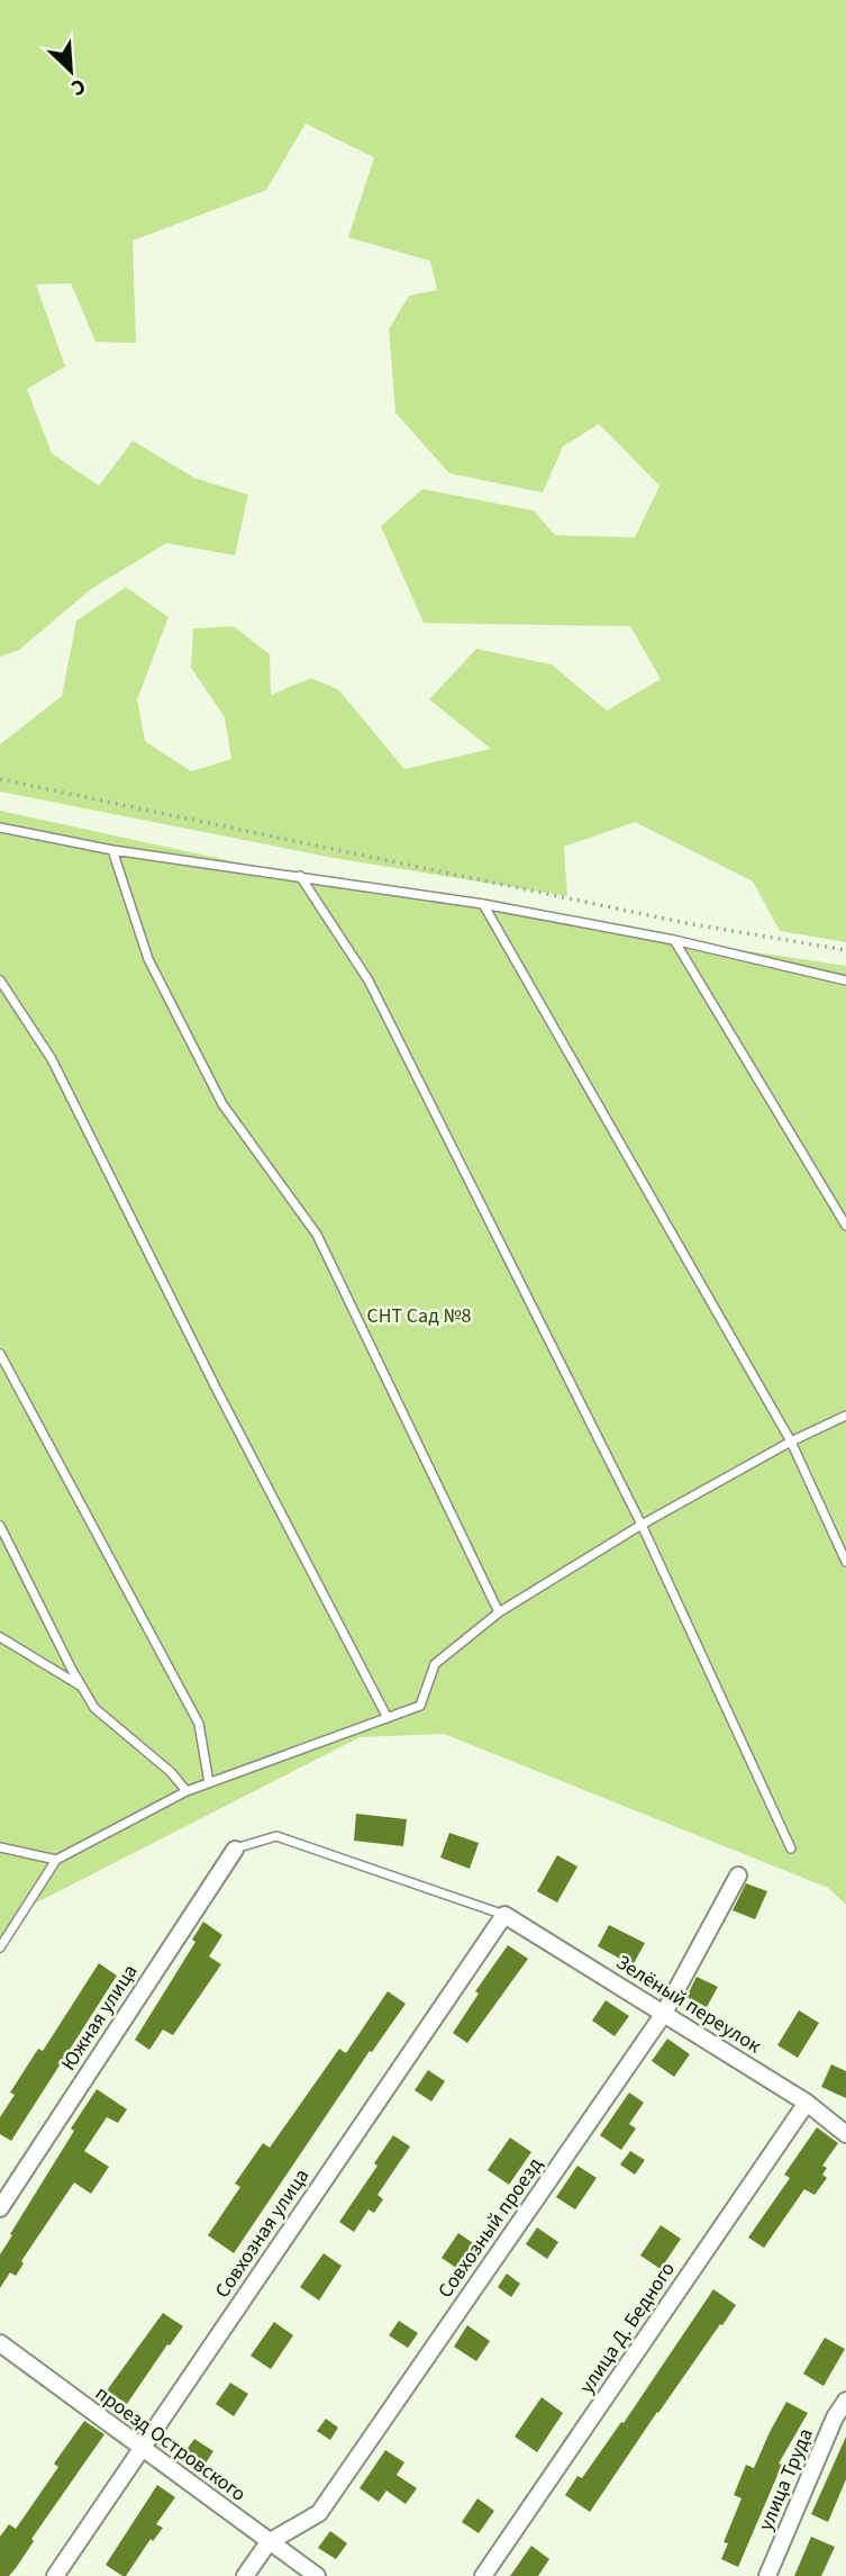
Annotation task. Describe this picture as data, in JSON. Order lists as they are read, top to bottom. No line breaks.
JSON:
{"streets":{"street":["Зелёный переулок","Южная улица","Совхозный проезд","Совхозная улица","улица Д. Бедного","проезд Островского","улица Труда"]},"crossings":[["Зелёный переулок","Совхозный проезд"],["Зелёный переулок","Совхозная улица"],["Зелёный переулок","улица Д. Бедного"],["Совхозный проезд","проезд Островского"],["Совхозная улица","проезд Островского"]],"parks":["СНТ Сад №8"],"north":"bottom right"}
